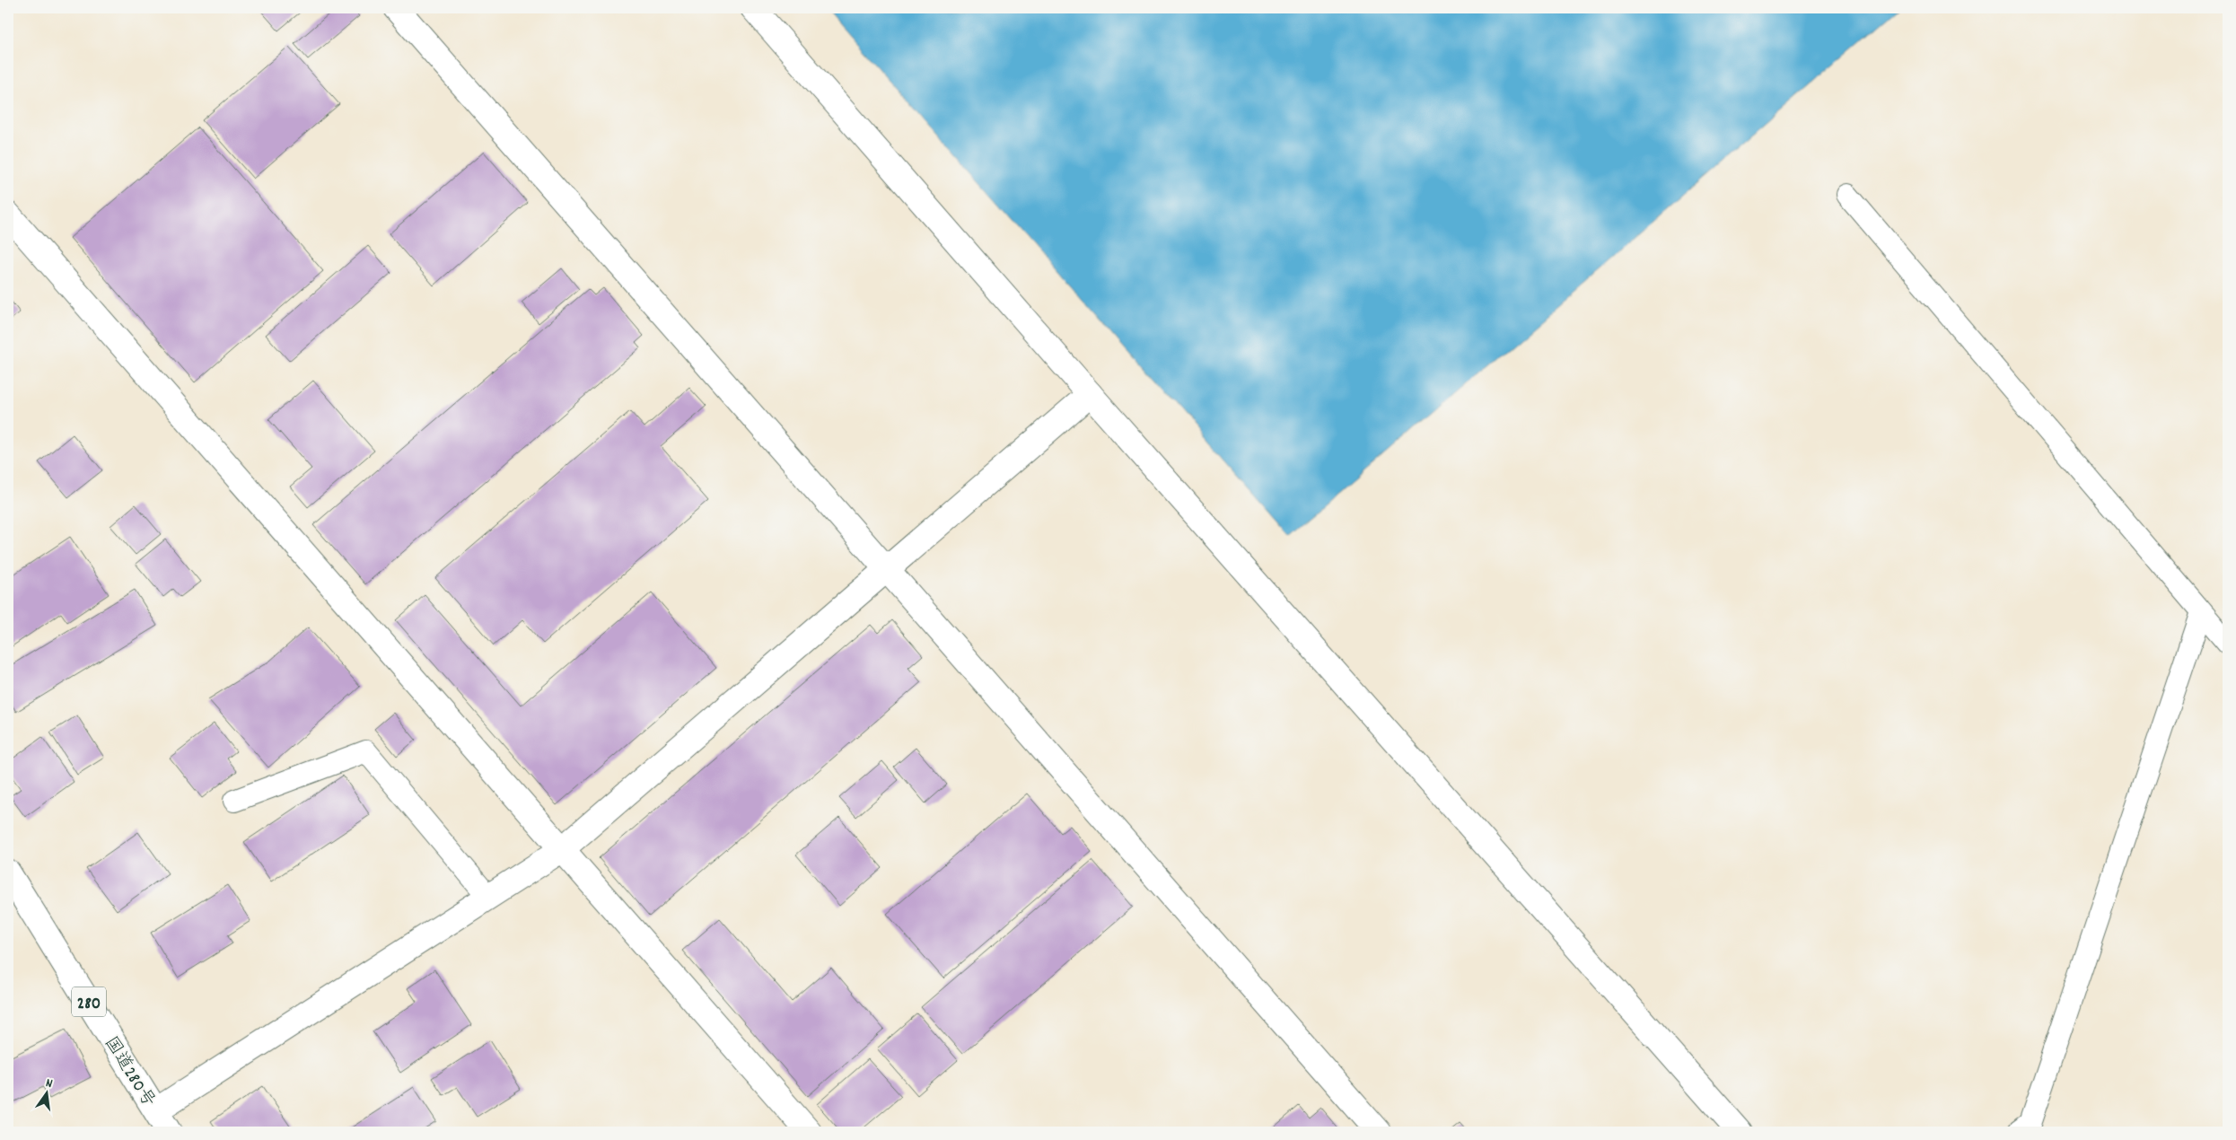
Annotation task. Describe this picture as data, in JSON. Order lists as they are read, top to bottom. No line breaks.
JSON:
{"streets":{"main road":["280","国道280号"]},"north":"top"}
